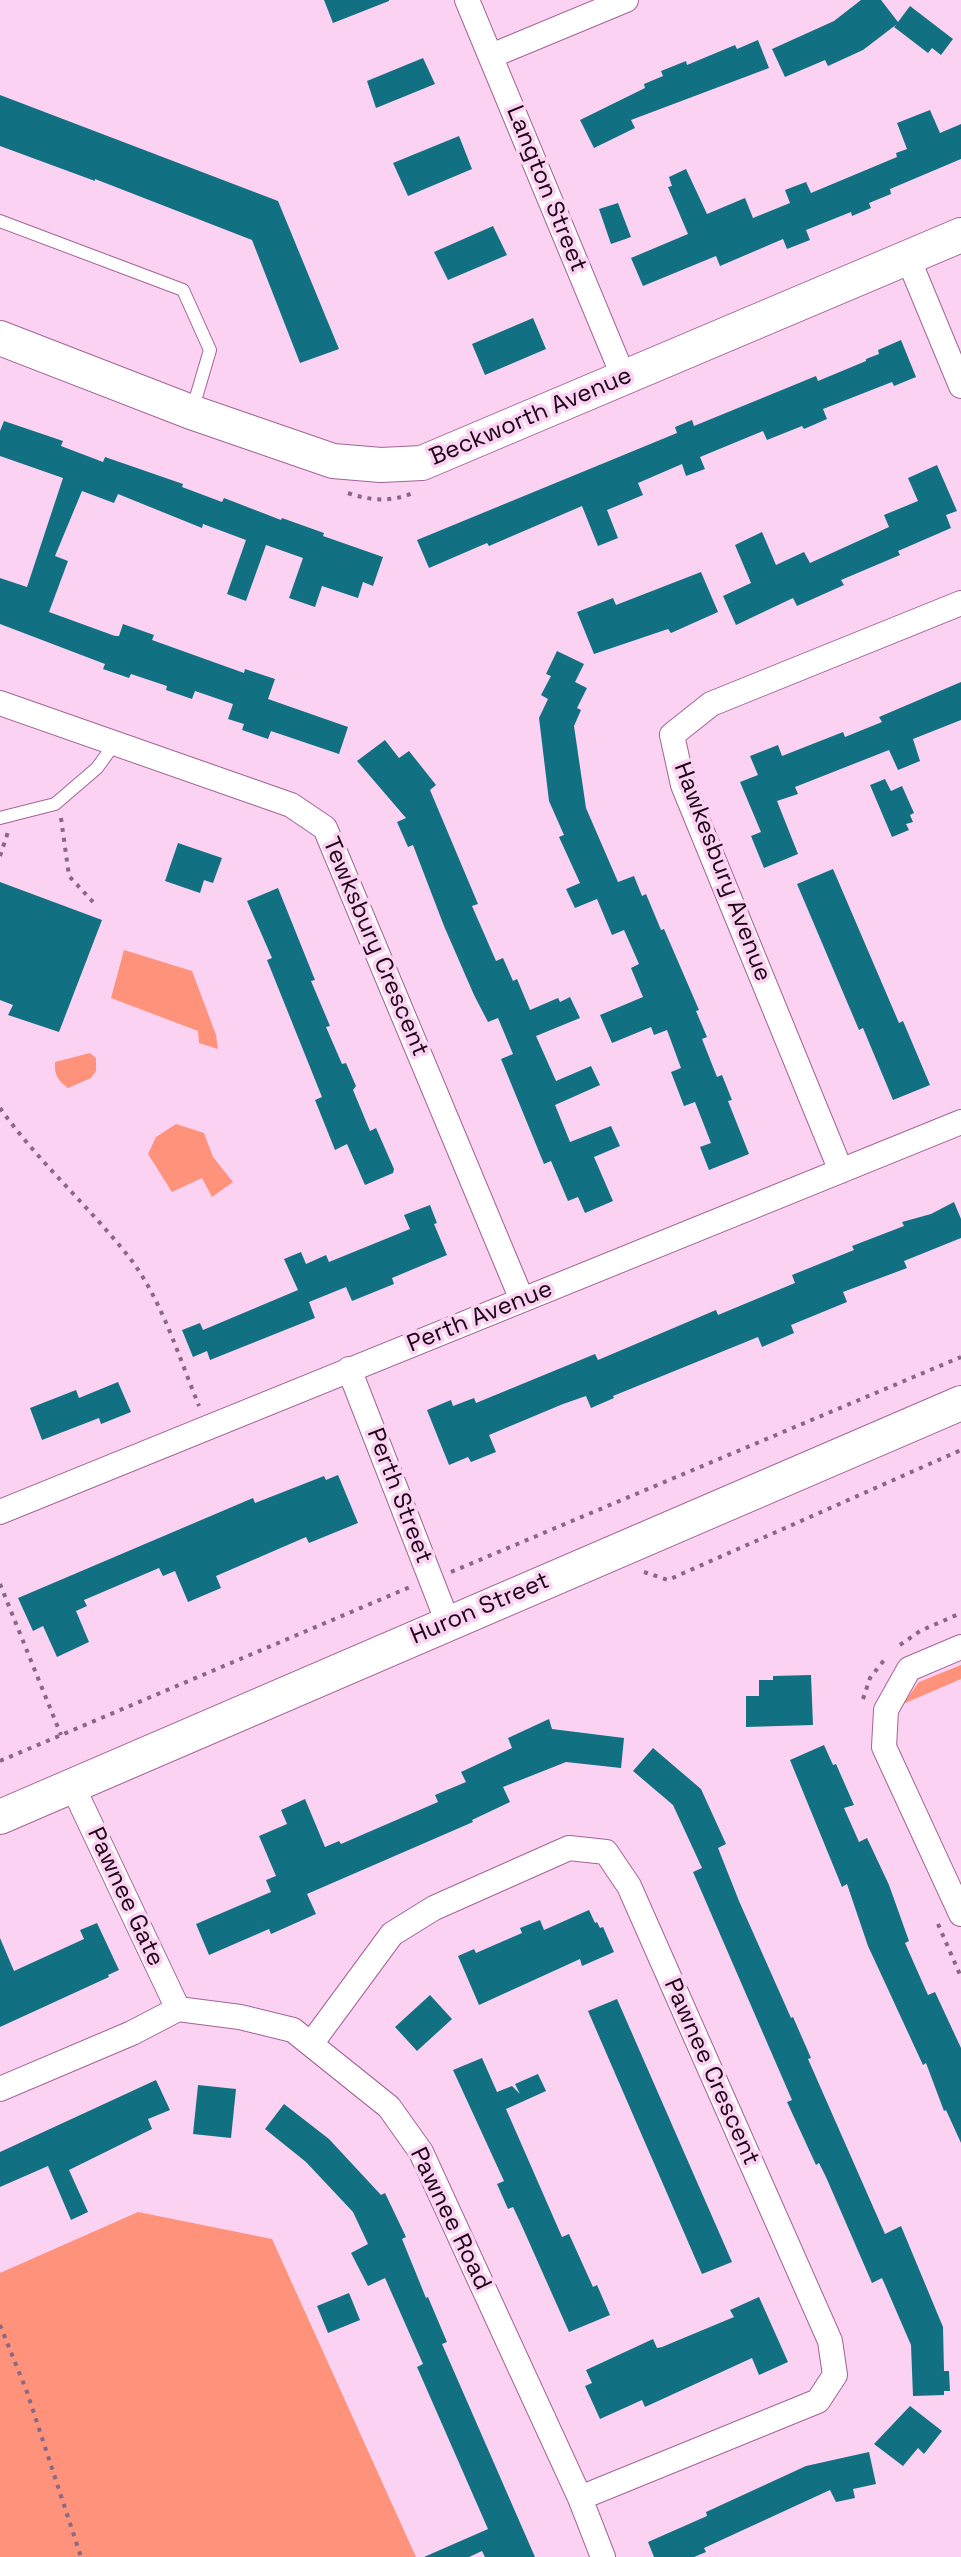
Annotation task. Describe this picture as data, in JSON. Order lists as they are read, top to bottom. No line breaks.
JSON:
{"streets":{"main road":["Beckworth Avenue","Huron Street"],"street":["Langton Street","Hawkesbury Avenue","Tewksbury Crescent","Perth Avenue","Perth Street","Pawnee Gate","Pawnee Crescent","Pawnee Road"]},"crossings":[["Langton Street","Beckworth Avenue"],["Hawkesbury Avenue","Perth Avenue"],["Tewksbury Crescent","Perth Avenue"],["Perth Avenue","Perth Street"],["Perth Street","Huron Street"],["Huron Street","Pawnee Gate"],["Pawnee Gate","Pawnee Road"],["Pawnee Crescent","Pawnee Road"]]}
